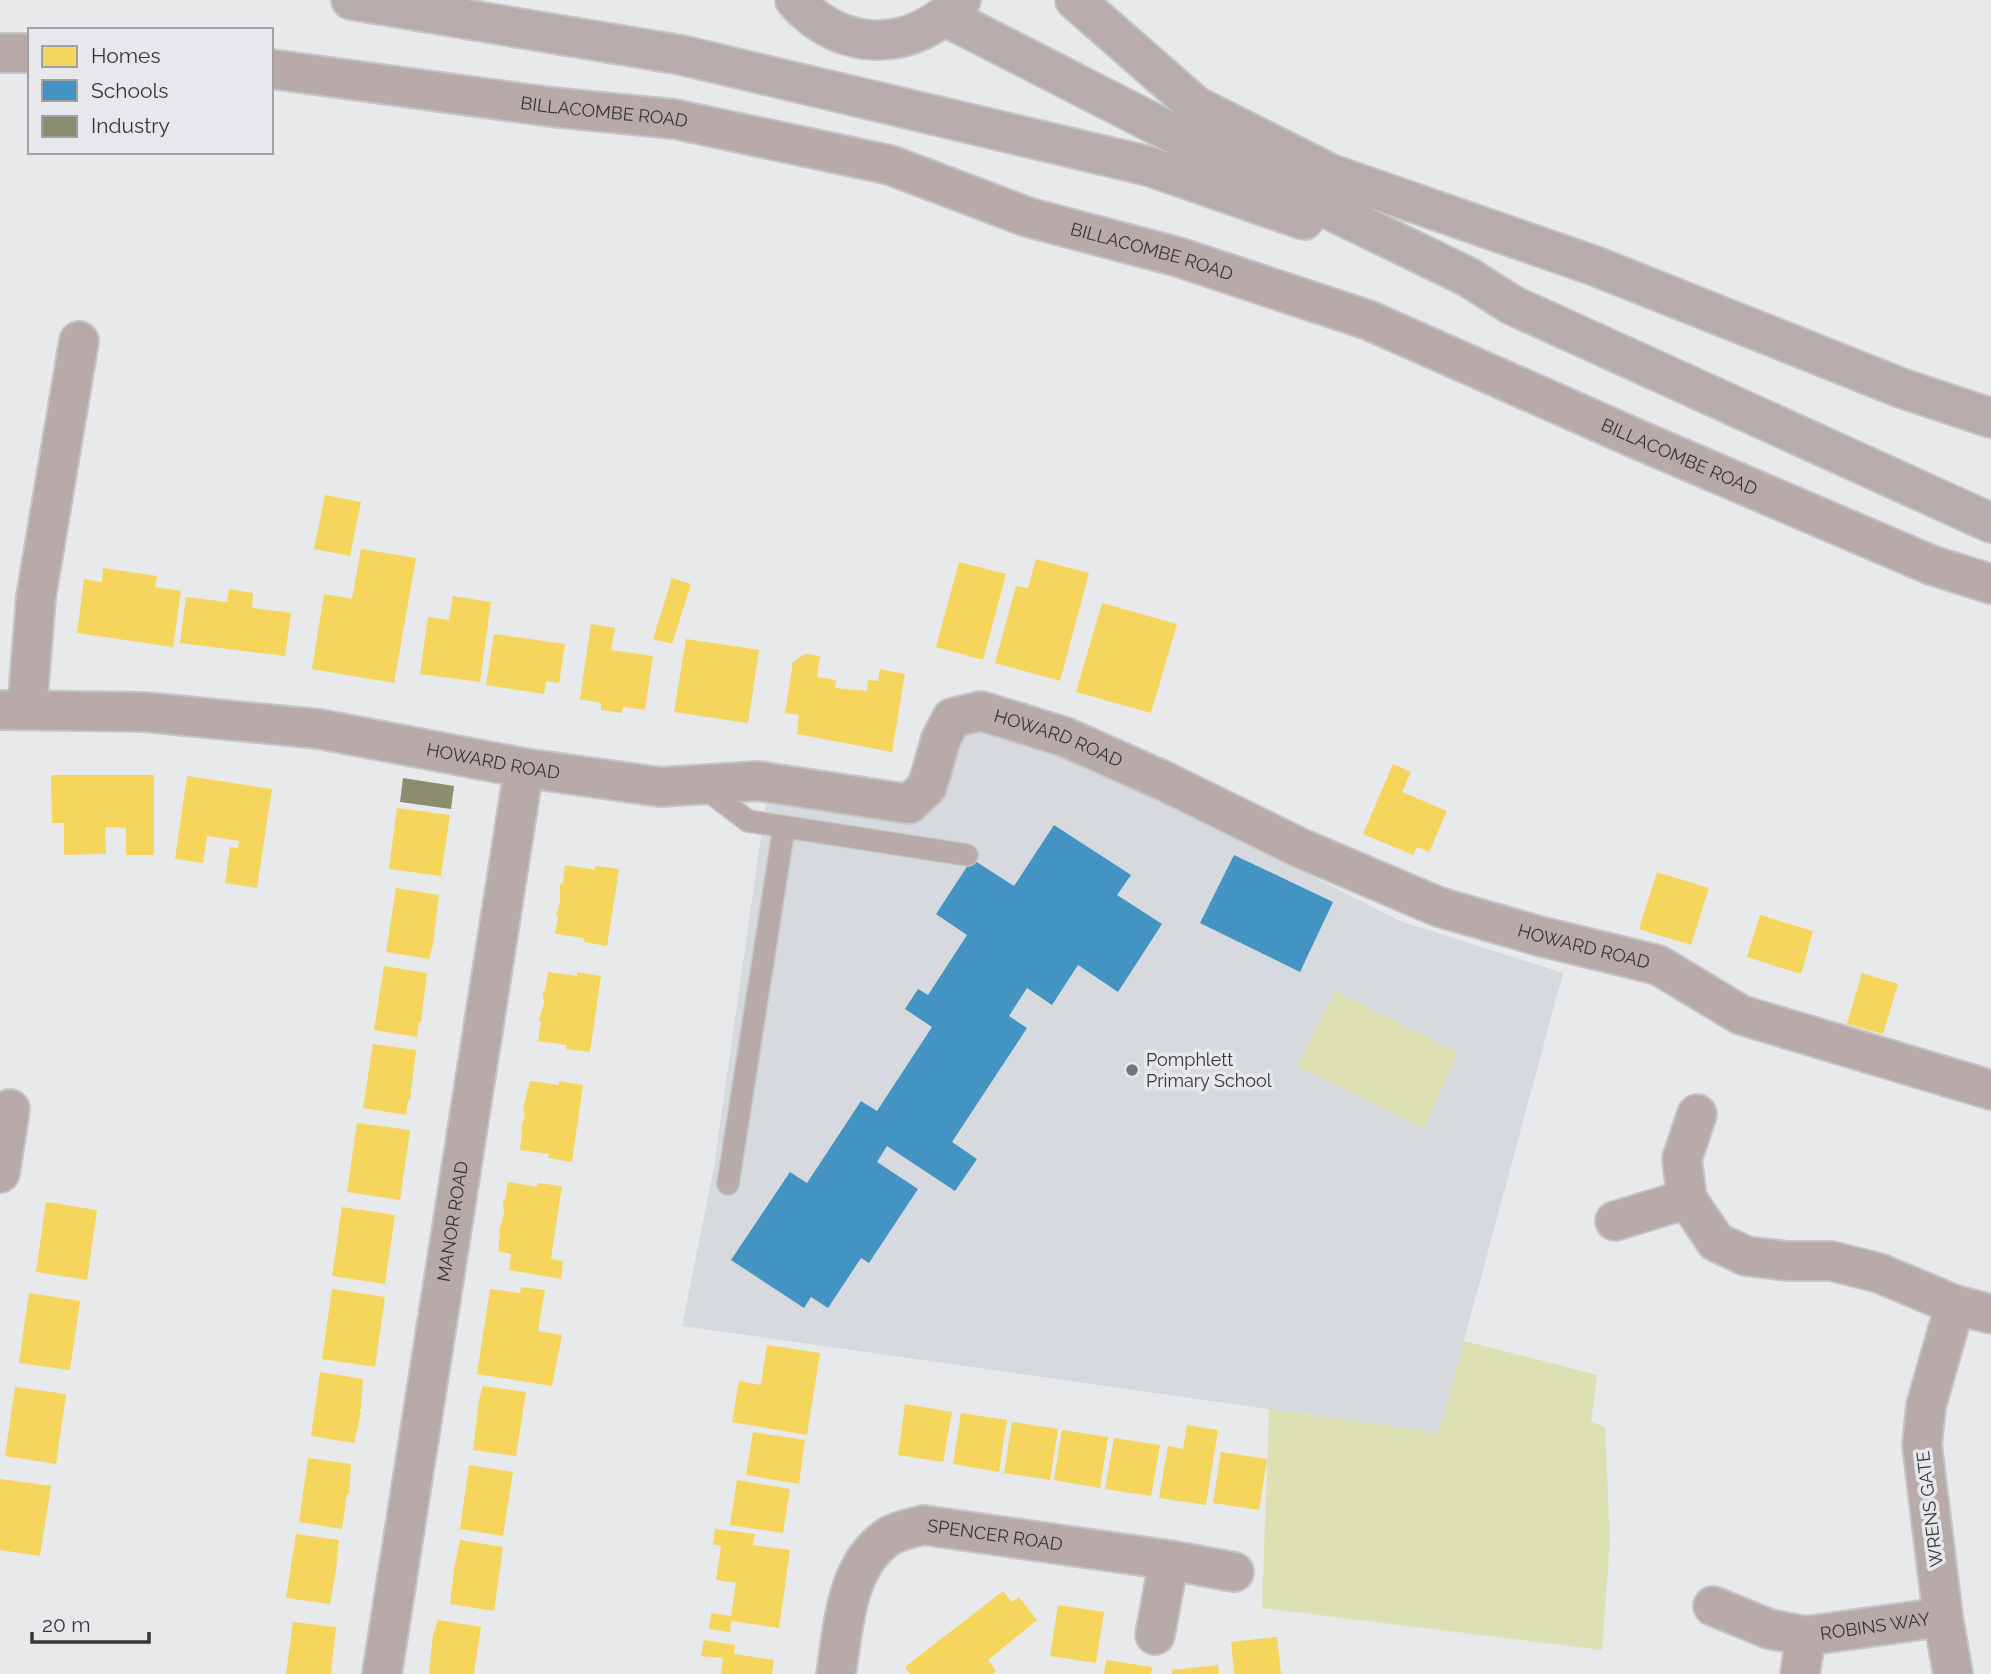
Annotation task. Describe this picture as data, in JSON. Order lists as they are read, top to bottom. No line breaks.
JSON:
{"streets":{"street":["BILLACOMBE ROAD","HOWARD ROAD","MANOR ROAD","WRENS GATE","SPENCER ROAD","ROBINS WAY"]},"crossings":[["HOWARD ROAD","MANOR ROAD"],["WRENS GATE","ROBINS WAY"]],"places":["Pomphlett Primary School"],"legend":["Homes","Schools","Industry"],"scale_bar":"20 m"}
